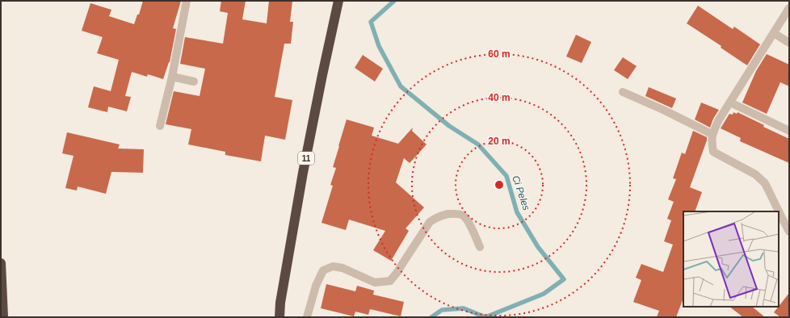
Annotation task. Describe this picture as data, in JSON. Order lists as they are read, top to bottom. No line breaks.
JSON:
{"streets":{"highway":["11"]},"water":["Ci Peles"],"rings":["60 m","40 m","20 m"]}
